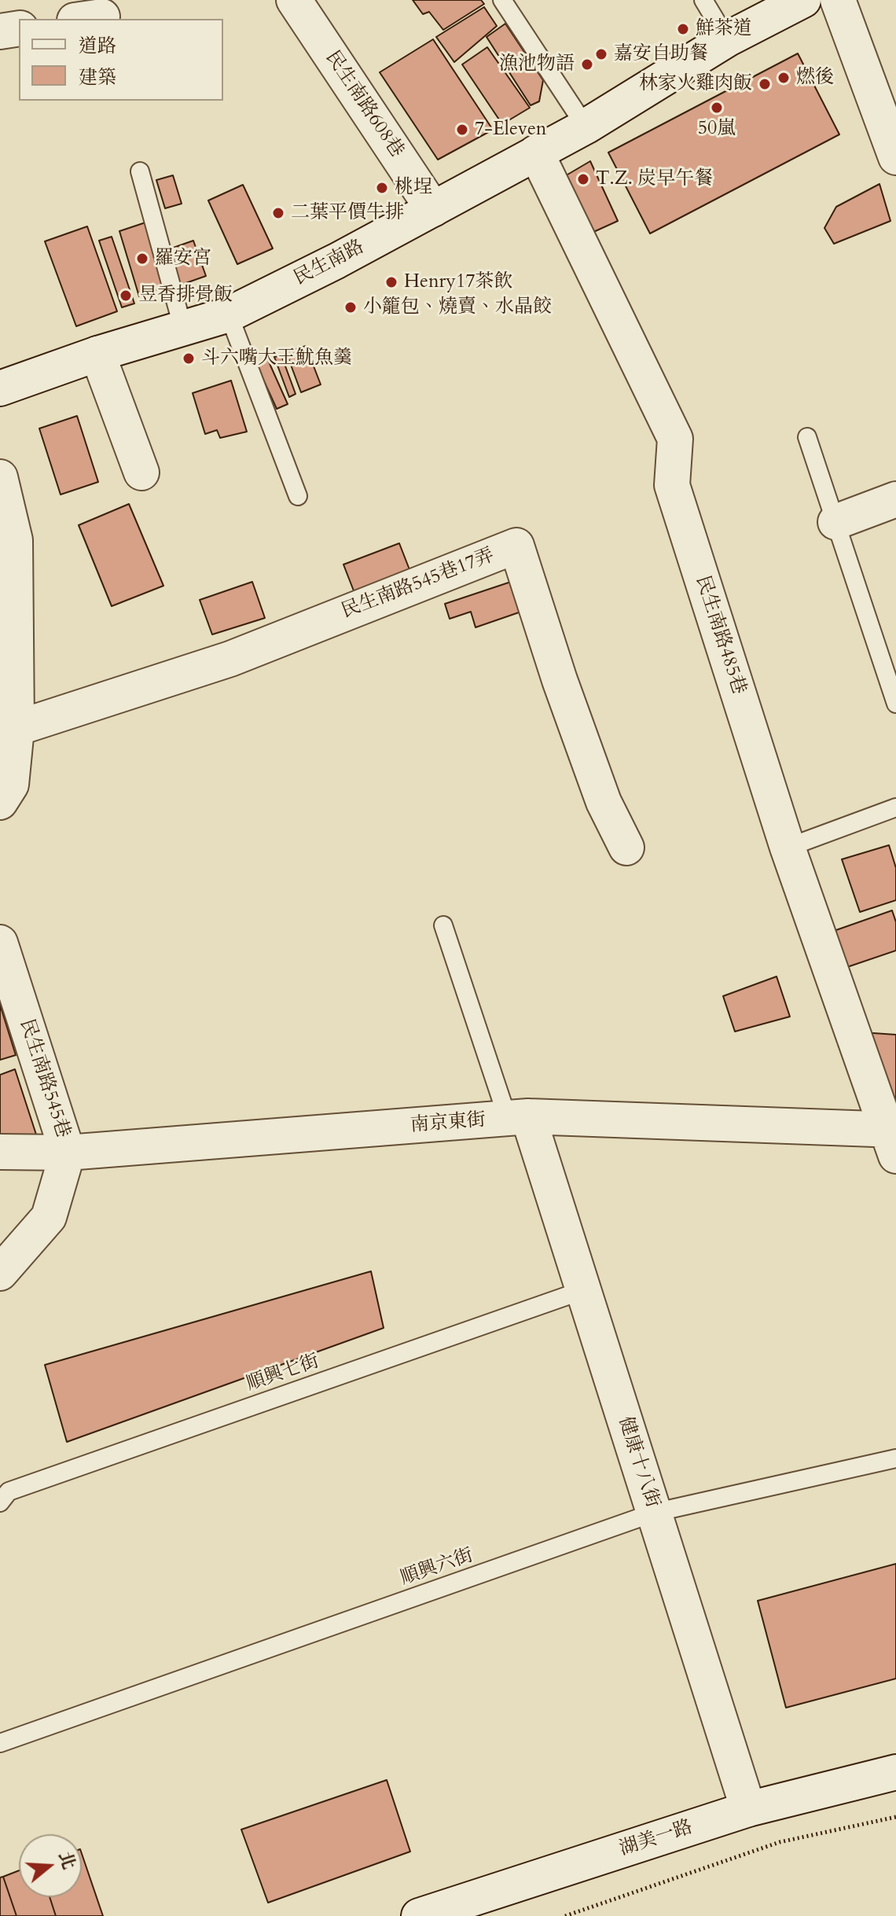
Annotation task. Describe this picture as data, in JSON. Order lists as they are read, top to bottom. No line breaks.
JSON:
{"streets":{"street":["民生南路608巷","民生南路","民生南路545巷17弄","民生南路485巷","民生南路545巷","南京東街","健康十八街","湖美一路"],"lane":["順興七街","順興六街"]},"crossings":[["民生南路608巷","民生南路"],["民生南路","民生南路485巷"],["民生南路485巷","南京東街"],["民生南路545巷","南京東街"],["南京東街","健康十八街"],["順興七街","健康十八街"],["健康十八街","順興六街"],["健康十八街","湖美一路"]],"places":["鮮茶道","嘉安自助餐","漁池物語","燃後","林家火雞肉飯","50嵐","7-Eleven","T.Z. 炭早午餐","桃埕","二葉平價牛排","羅安宮","Henry17茶飲","昱香排骨飯","小籠包、燒賣、水晶餃","斗六嘴大王魷魚羹"],"legend":["道路","建築"],"north":"right"}
